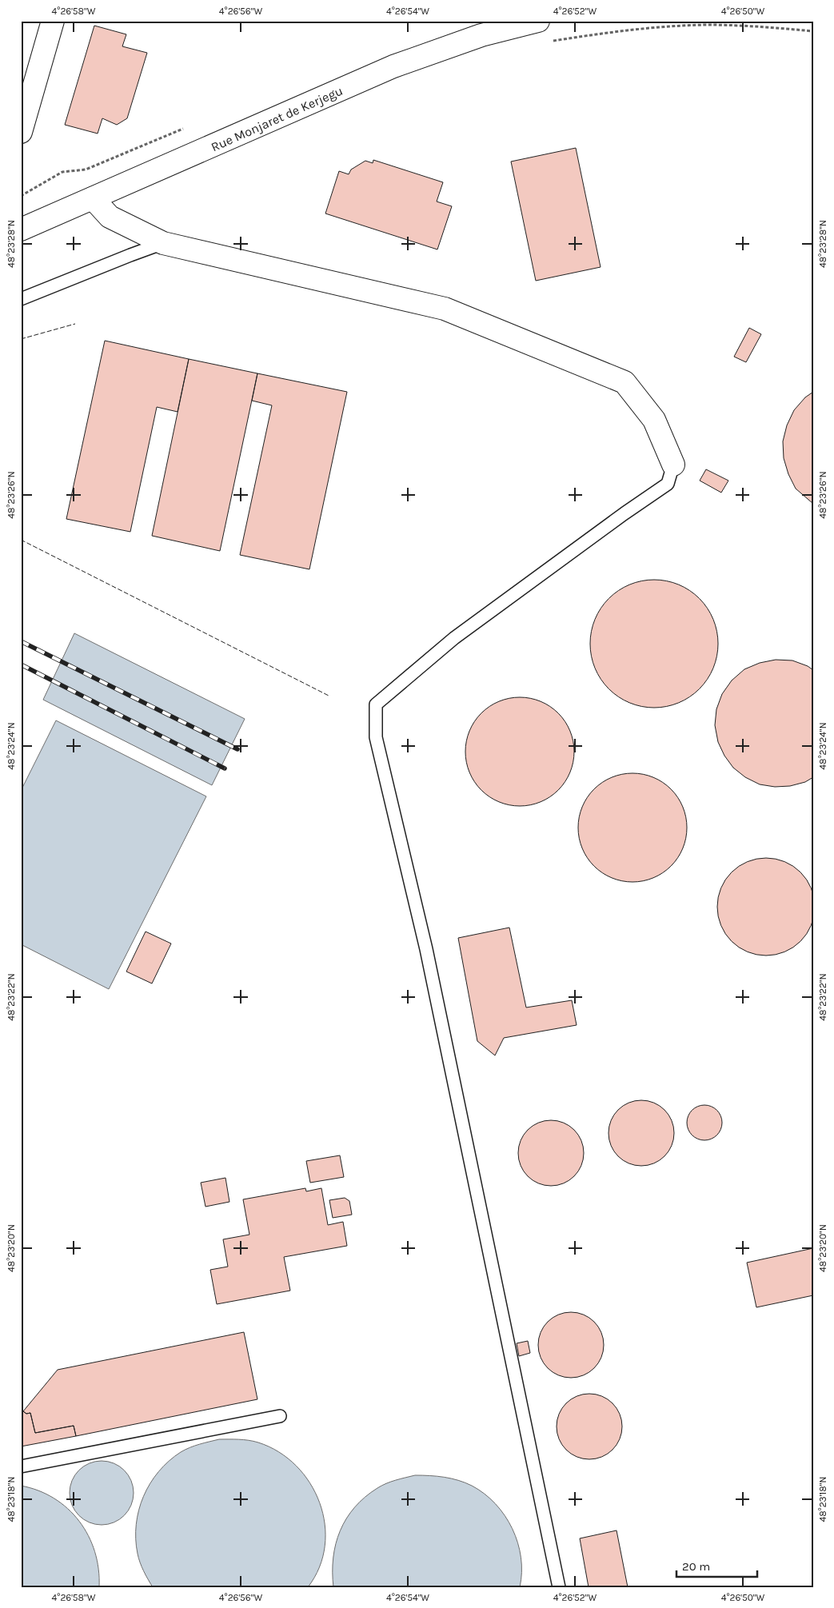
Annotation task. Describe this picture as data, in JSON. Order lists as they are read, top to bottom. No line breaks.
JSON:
{"streets":{"street":["Rue Monjaret de Kerjegu"]},"scale_bar":"20 m","coordinates":["4°26'58\"W","4°26'56\"W","4°26'54\"W","4°26'52\"W","4°26'50\"W","48°23'28\"N","48°23'26\"N","48°23'24\"N","48°23'22\"N","48°23'20\"N","48°23'18\"N"]}
